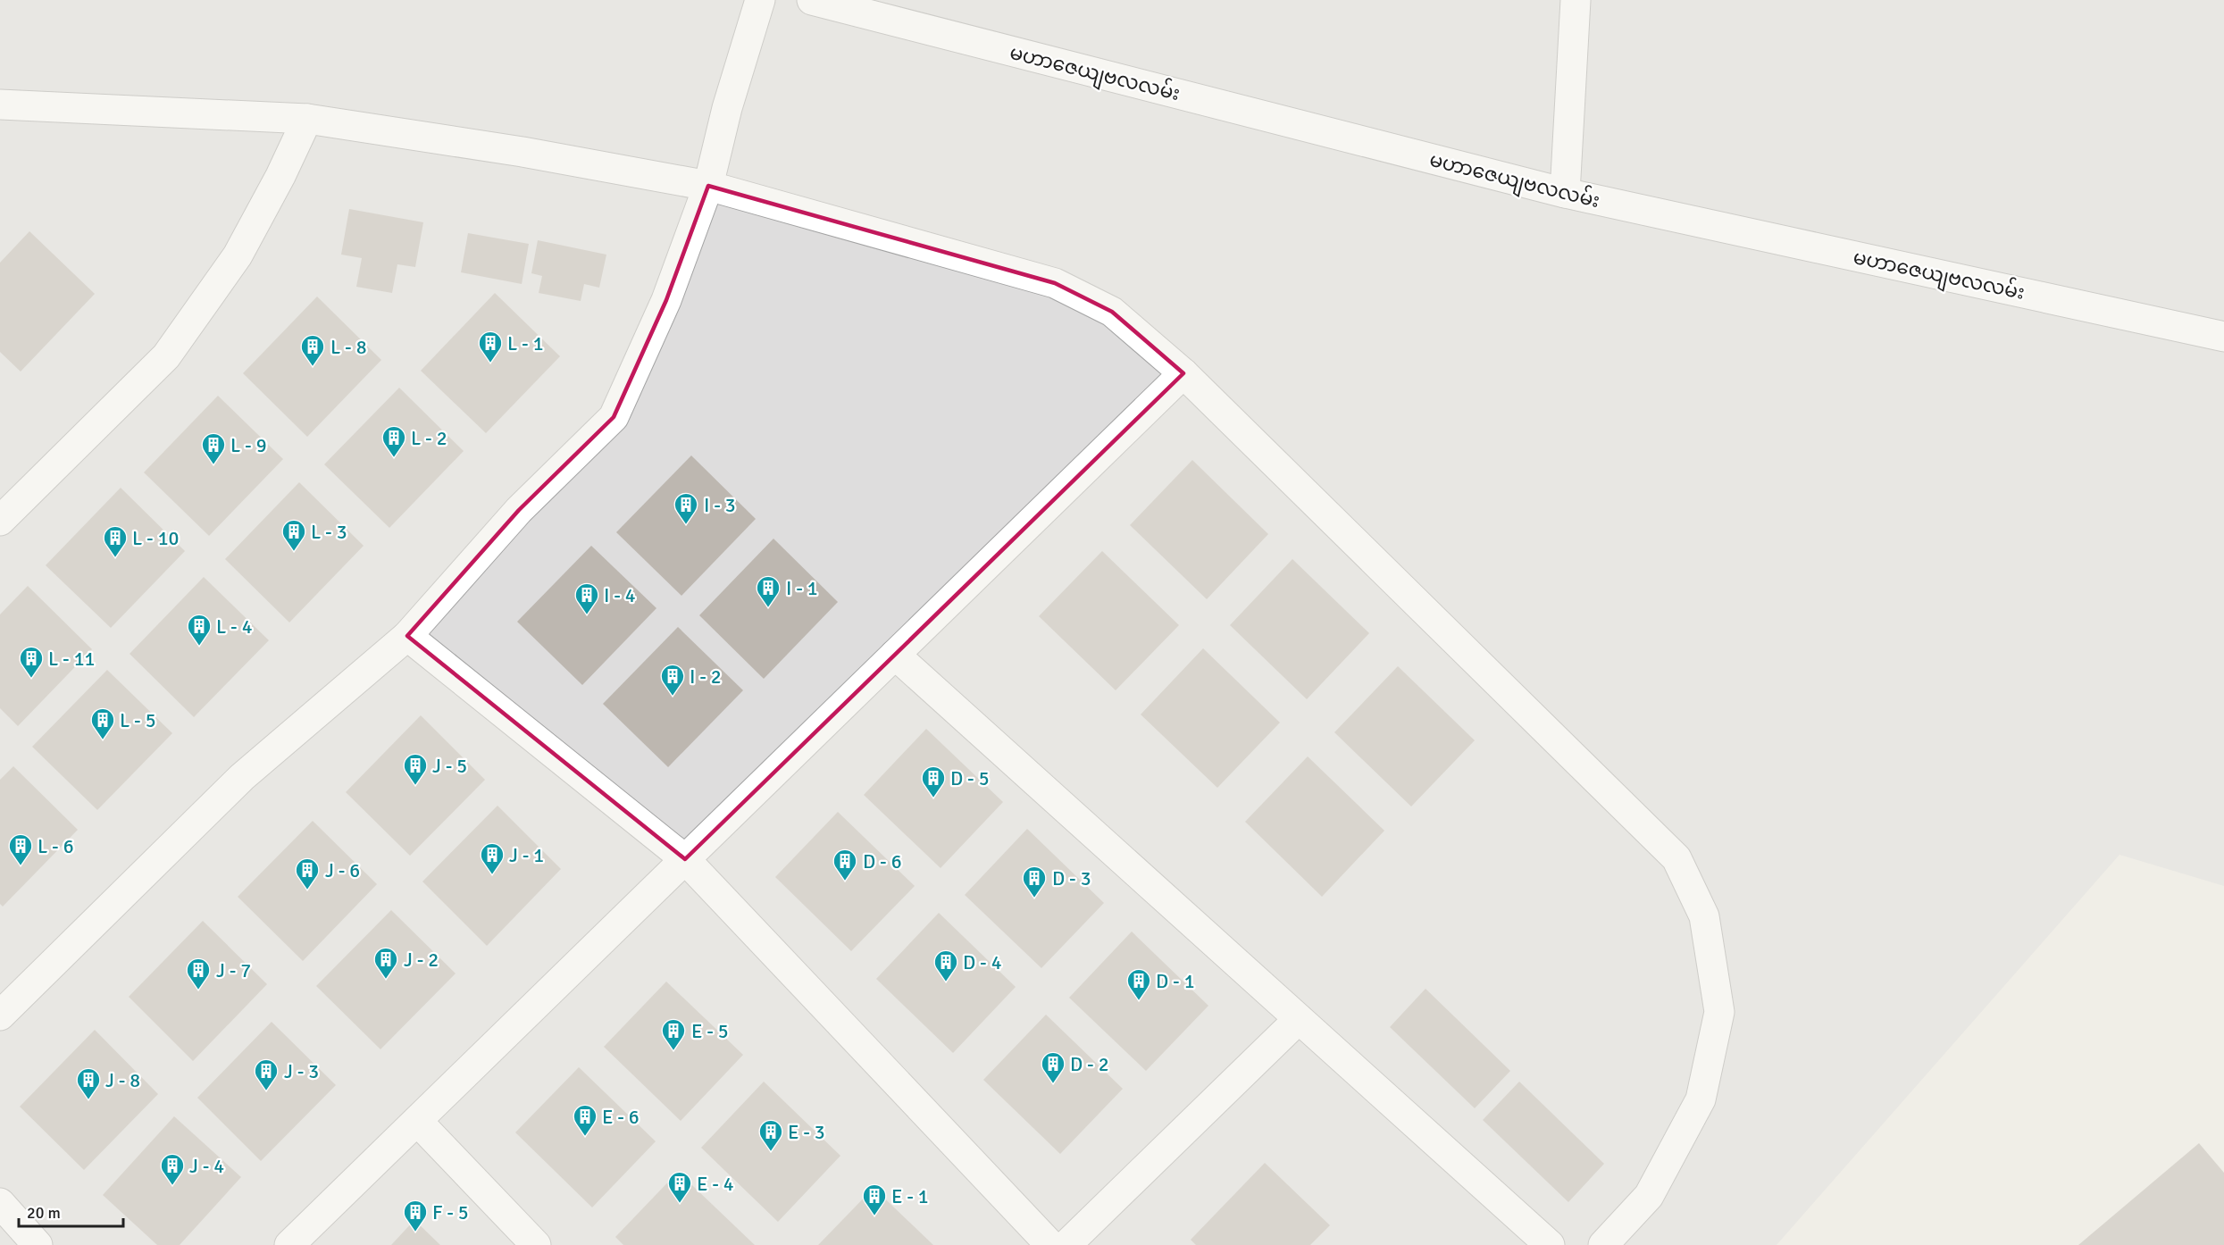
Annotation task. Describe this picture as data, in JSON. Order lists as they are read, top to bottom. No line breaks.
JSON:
{"streets":{"street":["မဟာဇေယျဗလလမ်း"]},"places":{"building":["L - 1","L - 8","L - 2","L - 9","I - 3","L - 3","L - 10","I - 1","I - 4","L - 4","L - 11","I - 2","L - 5","J - 5","D - 5","L - 6","J - 1","D - 6","J - 6","D - 3","J - 2","D - 4","J - 7","D - 1","E - 5","D - 2","J - 3","J - 8","E - 6","E - 3","J - 4","E - 4","E - 1","F - 5"]},"scale_bar":"20 m"}
